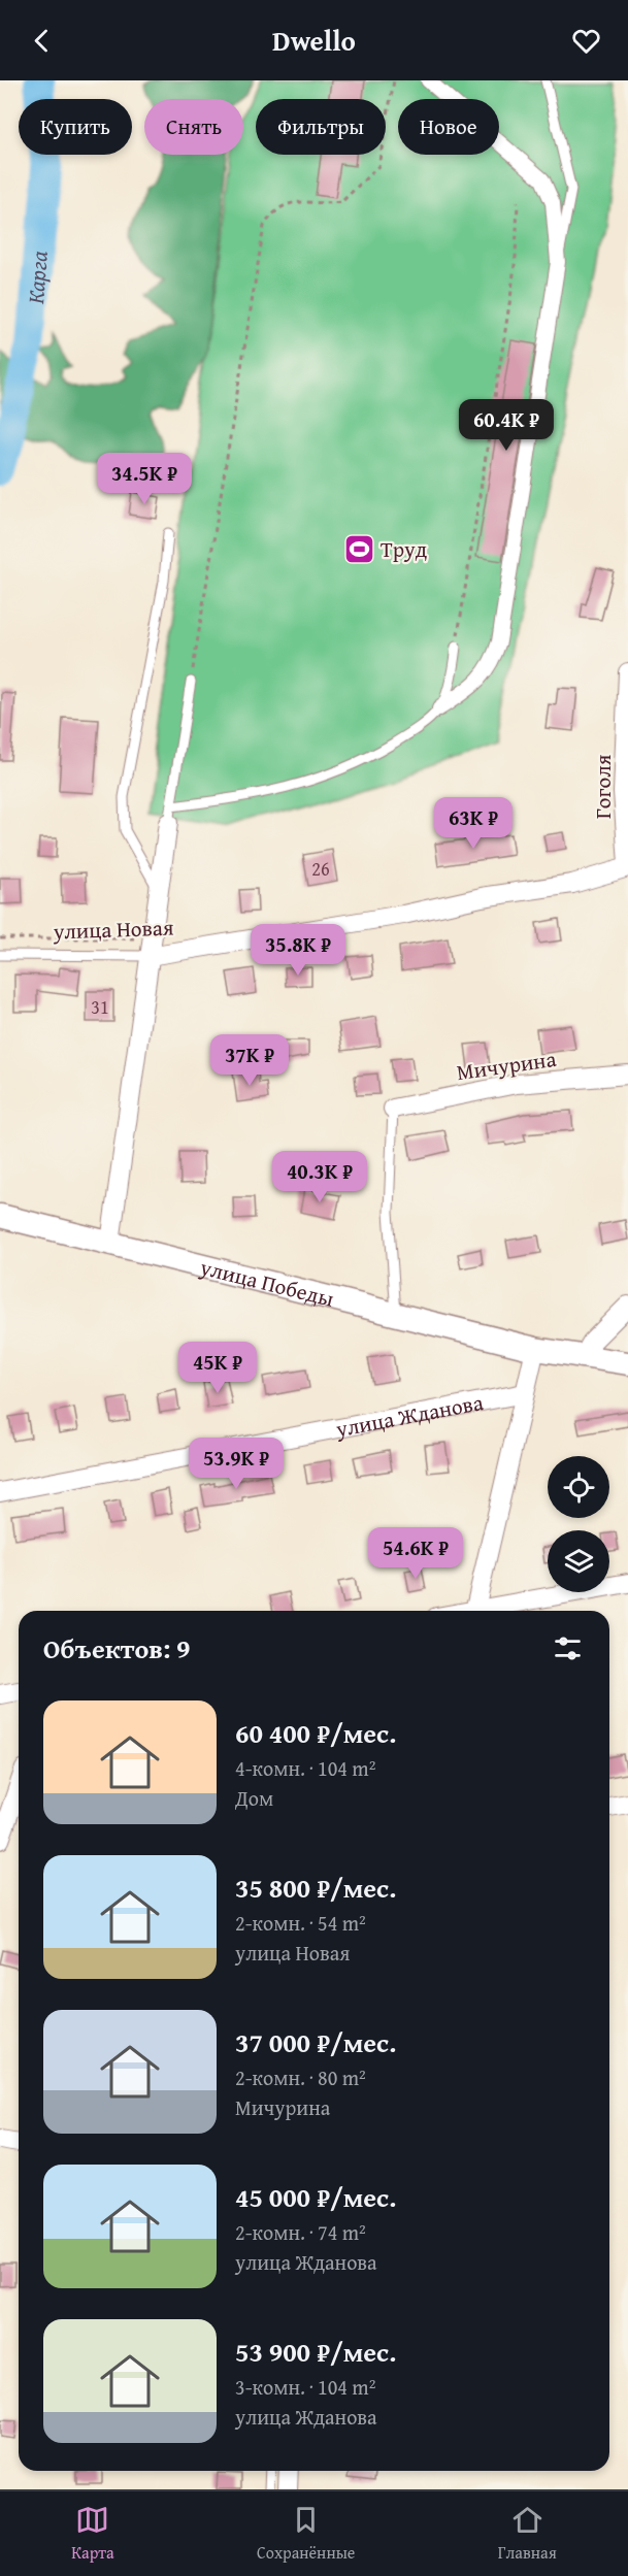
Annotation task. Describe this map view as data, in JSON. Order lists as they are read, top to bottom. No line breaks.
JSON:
{"streets":{"street":["Гоголя","улица Новая","Мичурина","улица Победы","улица Жданова"]},"crossings":[["Гоголя","улица Новая"]],"water":["Карга"],"places":{"sports":["Труд"]},"house_numbers":["26","31"],"page":{"header":"Dwello","chip":["Купить","Снять","Фильтры","Новое"],"price":["60.4K ₽","34.5K ₽","63K ₽","35.8K ₽","37K ₽","40.3K ₽","45K ₽","53.9K ₽","54.6K ₽"],"heading":"Объектов: 9","list":[{"name":"60 400 ₽/мес.","note":"4-комн. · 104 m² · Дом"},{"name":"35 800 ₽/мес.","note":"2-комн. · 54 m² · улица Новая"},{"name":"37 000 ₽/мес.","note":"2-комн. · 80 m² · Мичурина"},{"name":"45 000 ₽/мес.","note":"2-комн. · 74 m² · улица Жданова"},{"name":"53 900 ₽/мес.","note":"3-комн. · 104 m² · улица Жданова"}],"tabs":["Карта","Сохранённые","Главная"]}}
